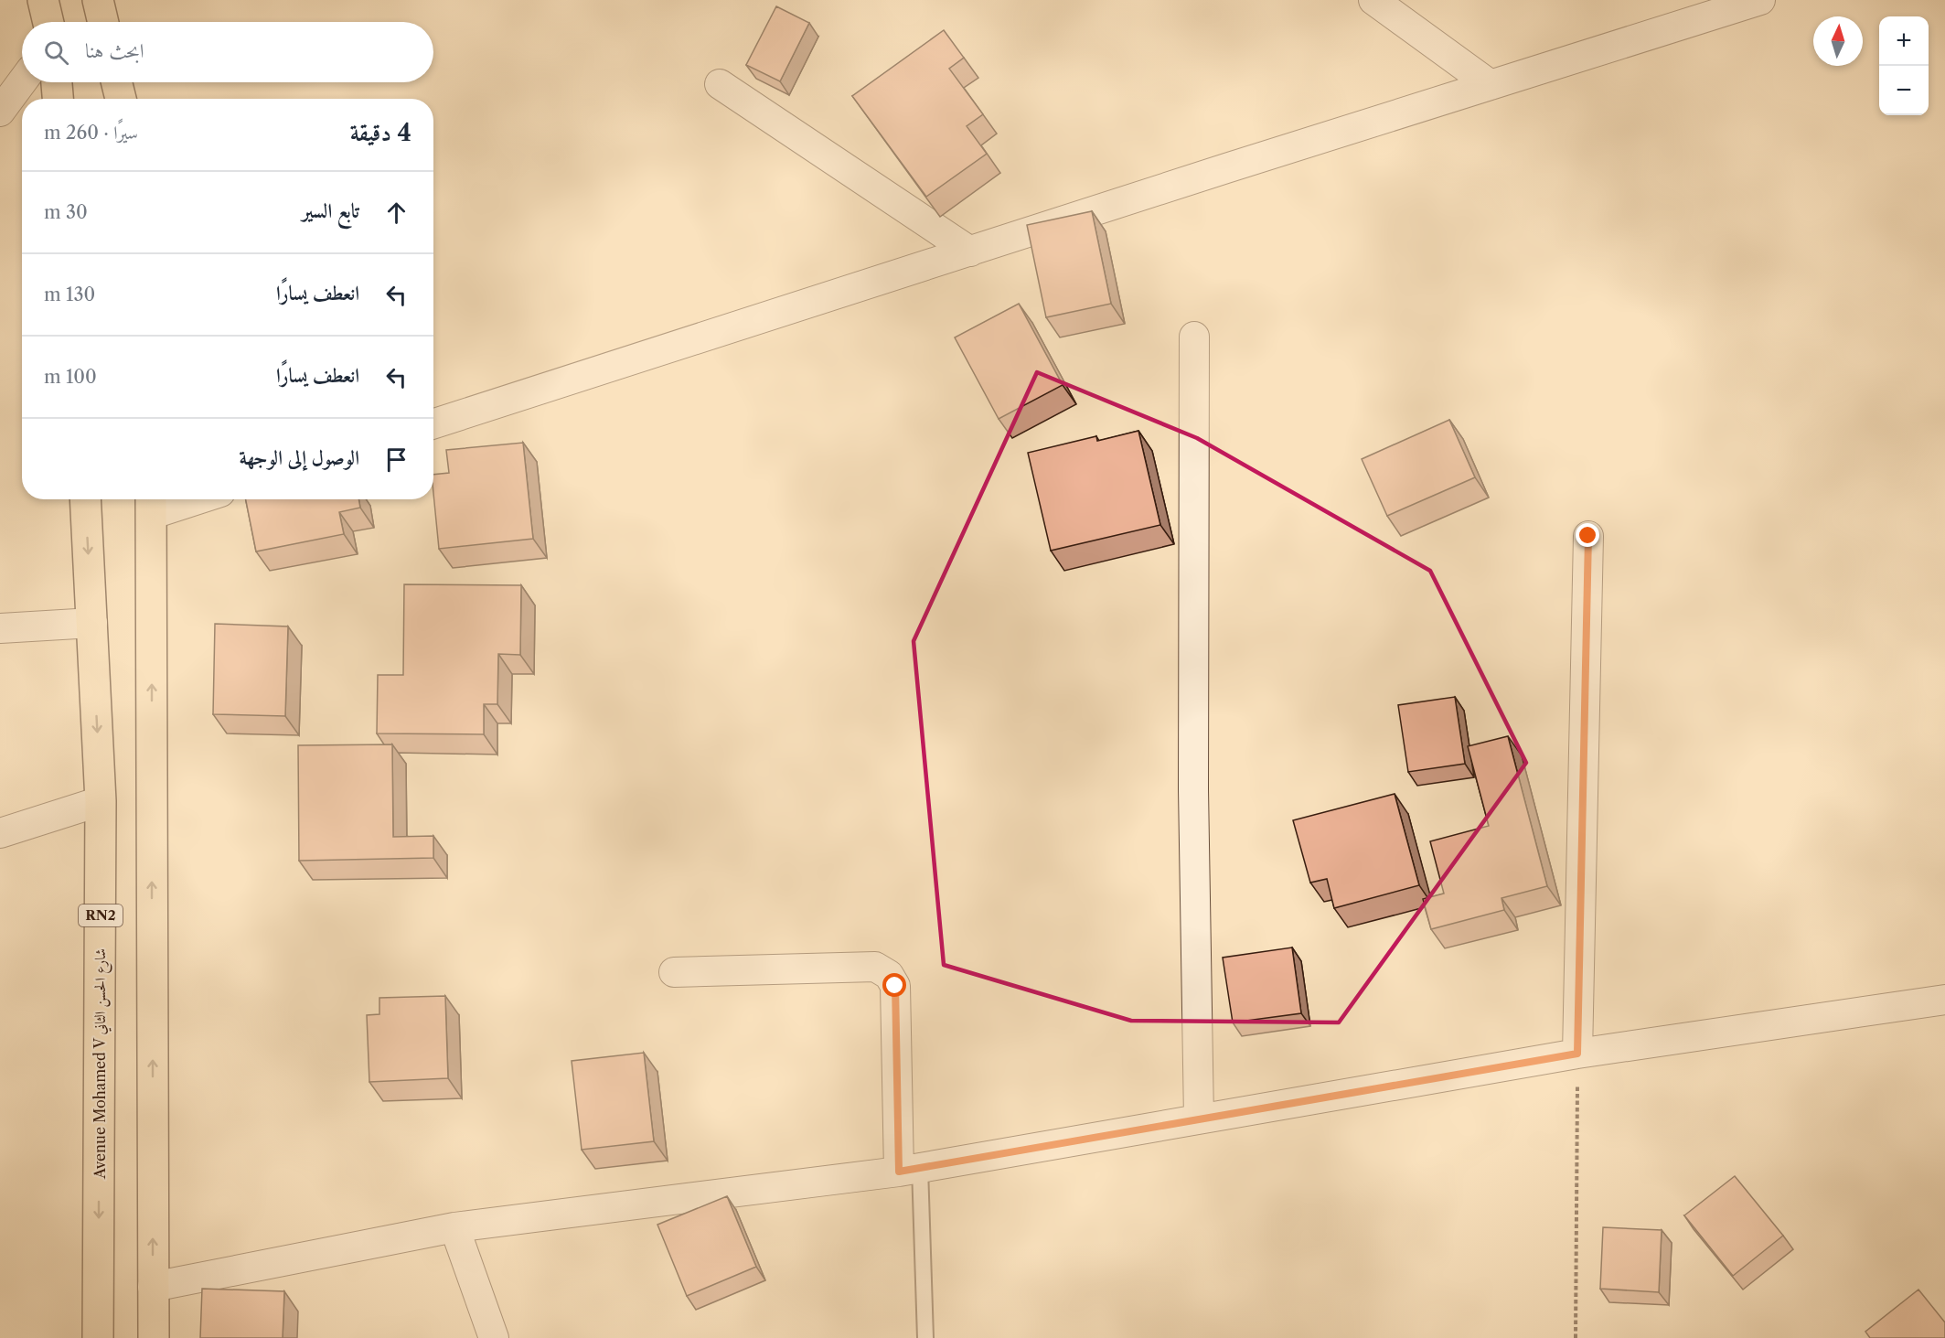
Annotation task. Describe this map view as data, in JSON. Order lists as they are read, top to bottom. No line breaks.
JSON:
{"streets":{"highway":["RN2","Avenue Mohamed V شارع الحسن الثاني"]},"north":"top","page":{"map_buttons":["+","−"],"search":"ابحث هنا","heading":["4 دقيقة","سيرًا · 260 m"],"list":[["تابع السير","30 m"],["انعطف يسارًا","130 m"],["انعطف يسارًا","100 m"],"الوصول إلى الوجهة"]}}
